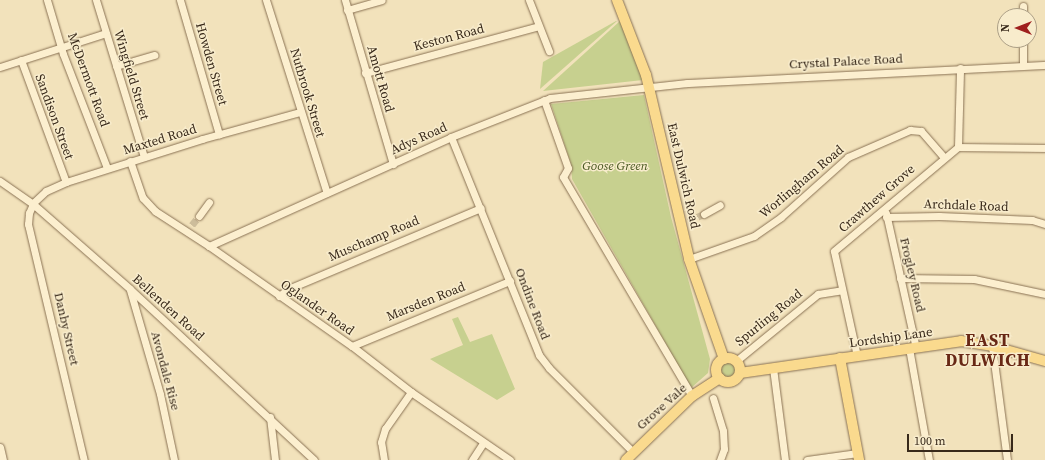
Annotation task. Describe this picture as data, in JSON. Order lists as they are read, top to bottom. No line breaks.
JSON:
{"streets":{"main road":["East Dulwich Road","Lordship Lane","Grove Vale"],"street":["Keston Road","Crystal Palace Road","Howden Street","Wingfield Street","Amott Road","McDermott Road","Nutbrook Street","Sandison Street","Adys Road","Maxted Road","Worlingham Road","Crawthew Grove","Archdale Road","Muschamp Road","Frogley Road","Marsden Road","Ondine Road","Bellenden Road","Oglander Road","Spurling Road","Danby Street","Avondale Rise"]},"crossings":[["Keston Road","Amott Road"],["Crystal Palace Road","Adys Road"],["Crystal Palace Road","East Dulwich Road"],["Howden Street","Maxted Road"],["Wingfield Street","Maxted Road"],["Amott Road","Adys Road"],["McDermott Road","Maxted Road"],["Nutbrook Street","Adys Road"],["Nutbrook Street","Maxted Road"],["Sandison Street","Maxted Road"],["Adys Road","East Dulwich Road"],["Adys Road","Ondine Road"],["Adys Road","Oglander Road"],["Maxted Road","Bellenden Road"],["Maxted Road","Oglander Road"],["Maxted Road","Danby Street"],["East Dulwich Road","Worlingham Road"],["East Dulwich Road","Spurling Road"],["East Dulwich Road","Lordship Lane"],["East Dulwich Road","Grove Vale"],["Worlingham Road","Crawthew Grove"],["Crawthew Grove","Frogley Road"],["Crawthew Grove","Spurling Road"],["Crawthew Grove","Lordship Lane"],["Archdale Road","Frogley Road"],["Muschamp Road","Ondine Road"],["Muschamp Road","Oglander Road"],["Frogley Road","Lordship Lane"],["Marsden Road","Ondine Road"],["Marsden Road","Oglander Road"],["Ondine Road","Grove Vale"],["Bellenden Road","Danby Street"],["Bellenden Road","Avondale Rise"],["Spurling Road","Lordship Lane"],["Spurling Road","Grove Vale"],["Lordship Lane","Grove Vale"]],"districts":["EAST DULWICH"],"parks":["Goose Green"],"scale_bar":"100 m","north":"left"}
